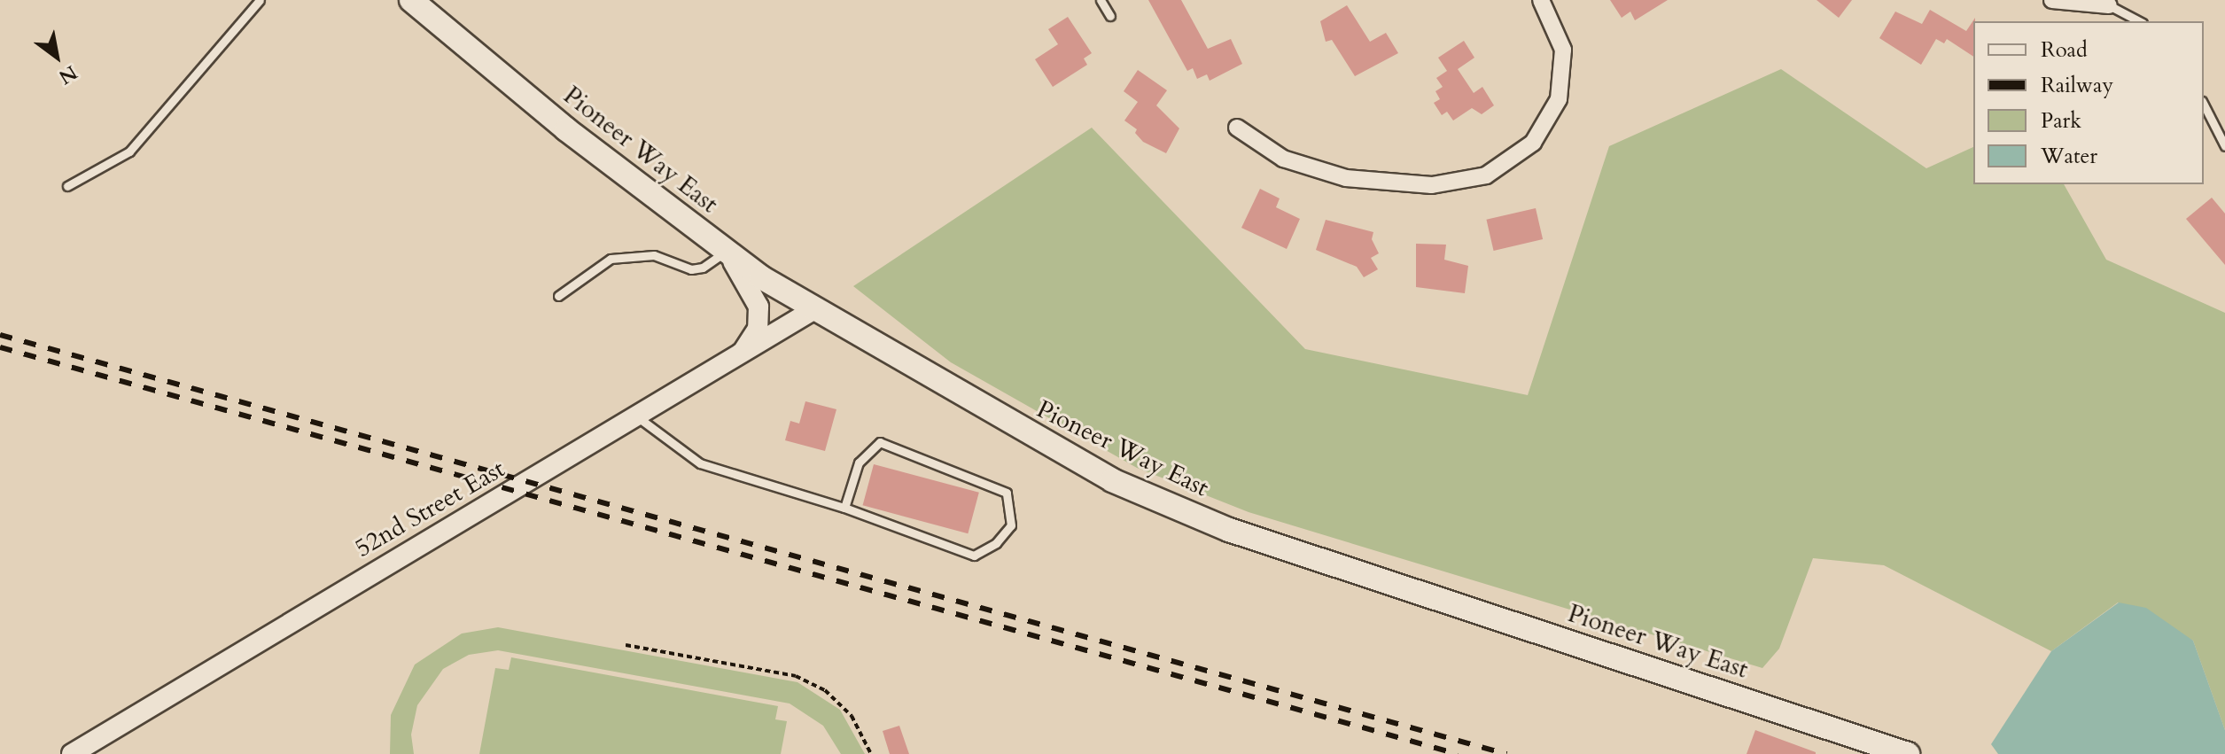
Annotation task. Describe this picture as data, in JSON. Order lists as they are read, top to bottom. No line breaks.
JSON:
{"streets":{"main road":["Pioneer Way East"],"street":["52nd Street East"]},"crossings":[["Pioneer Way East","52nd Street East"]],"legend":["Road","Railway","Park","Water"],"north":"bottom right"}
